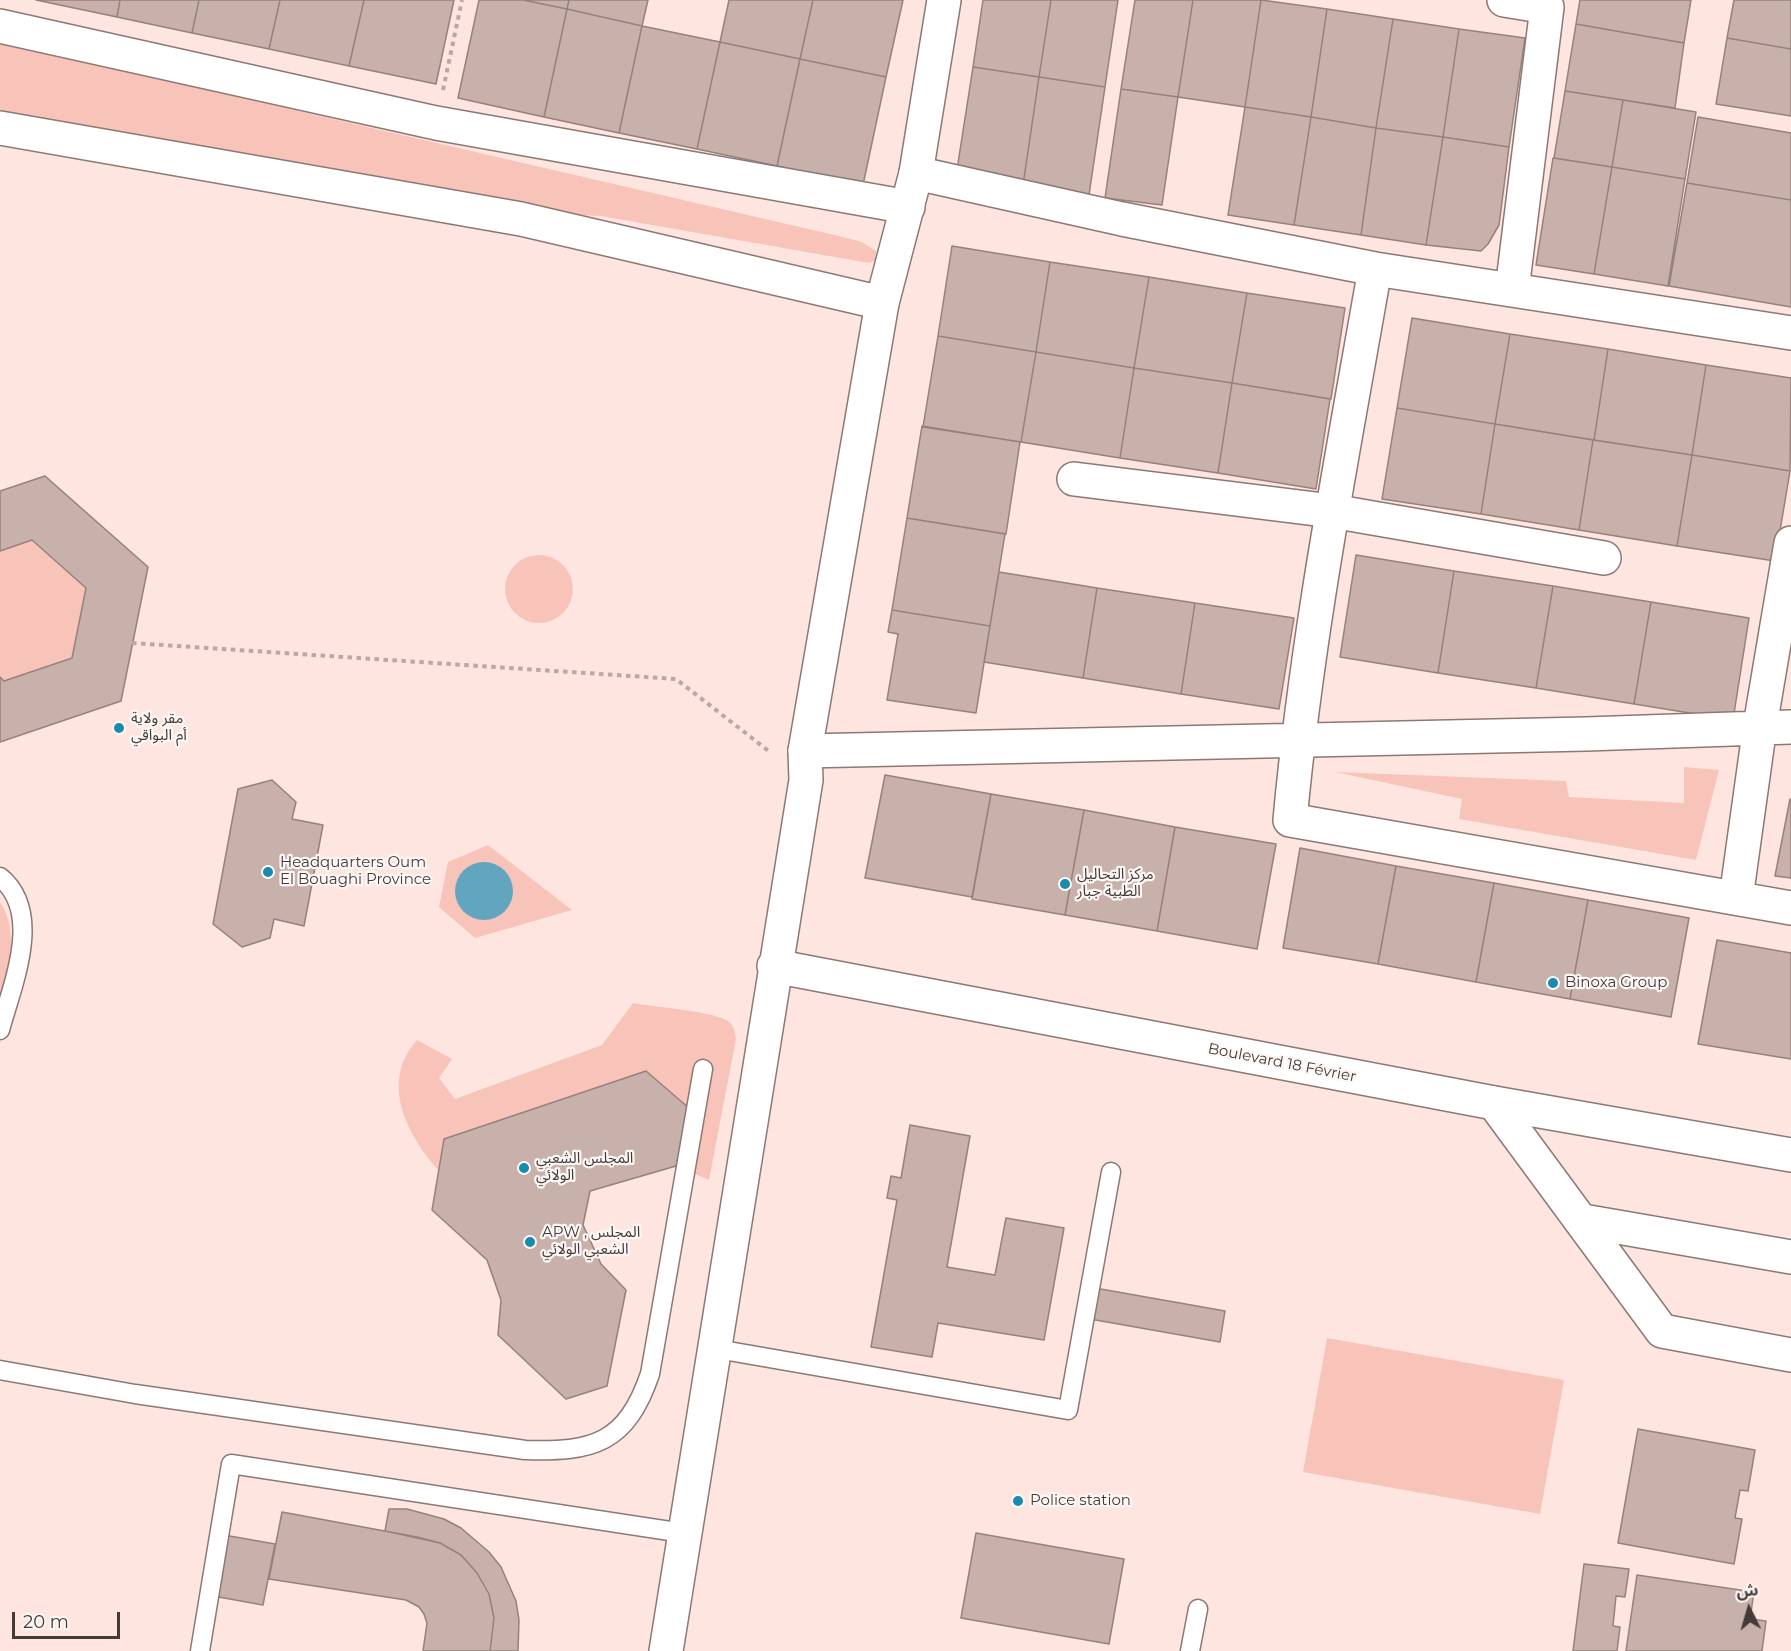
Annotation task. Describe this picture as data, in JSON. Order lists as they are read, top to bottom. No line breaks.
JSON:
{"streets":{"street":["Boulevard 18 Février"]},"places":["مقر ولاية أم البواقي","Headquarters Oum El Bouaghi Province","مركز التحاليل الطبية جبار","Binoxa Group","المجلس الشعبي الولائي","APW , المجلس الشعبي الولائي","Police station"],"scale_bar":"20 m","north":"top"}
